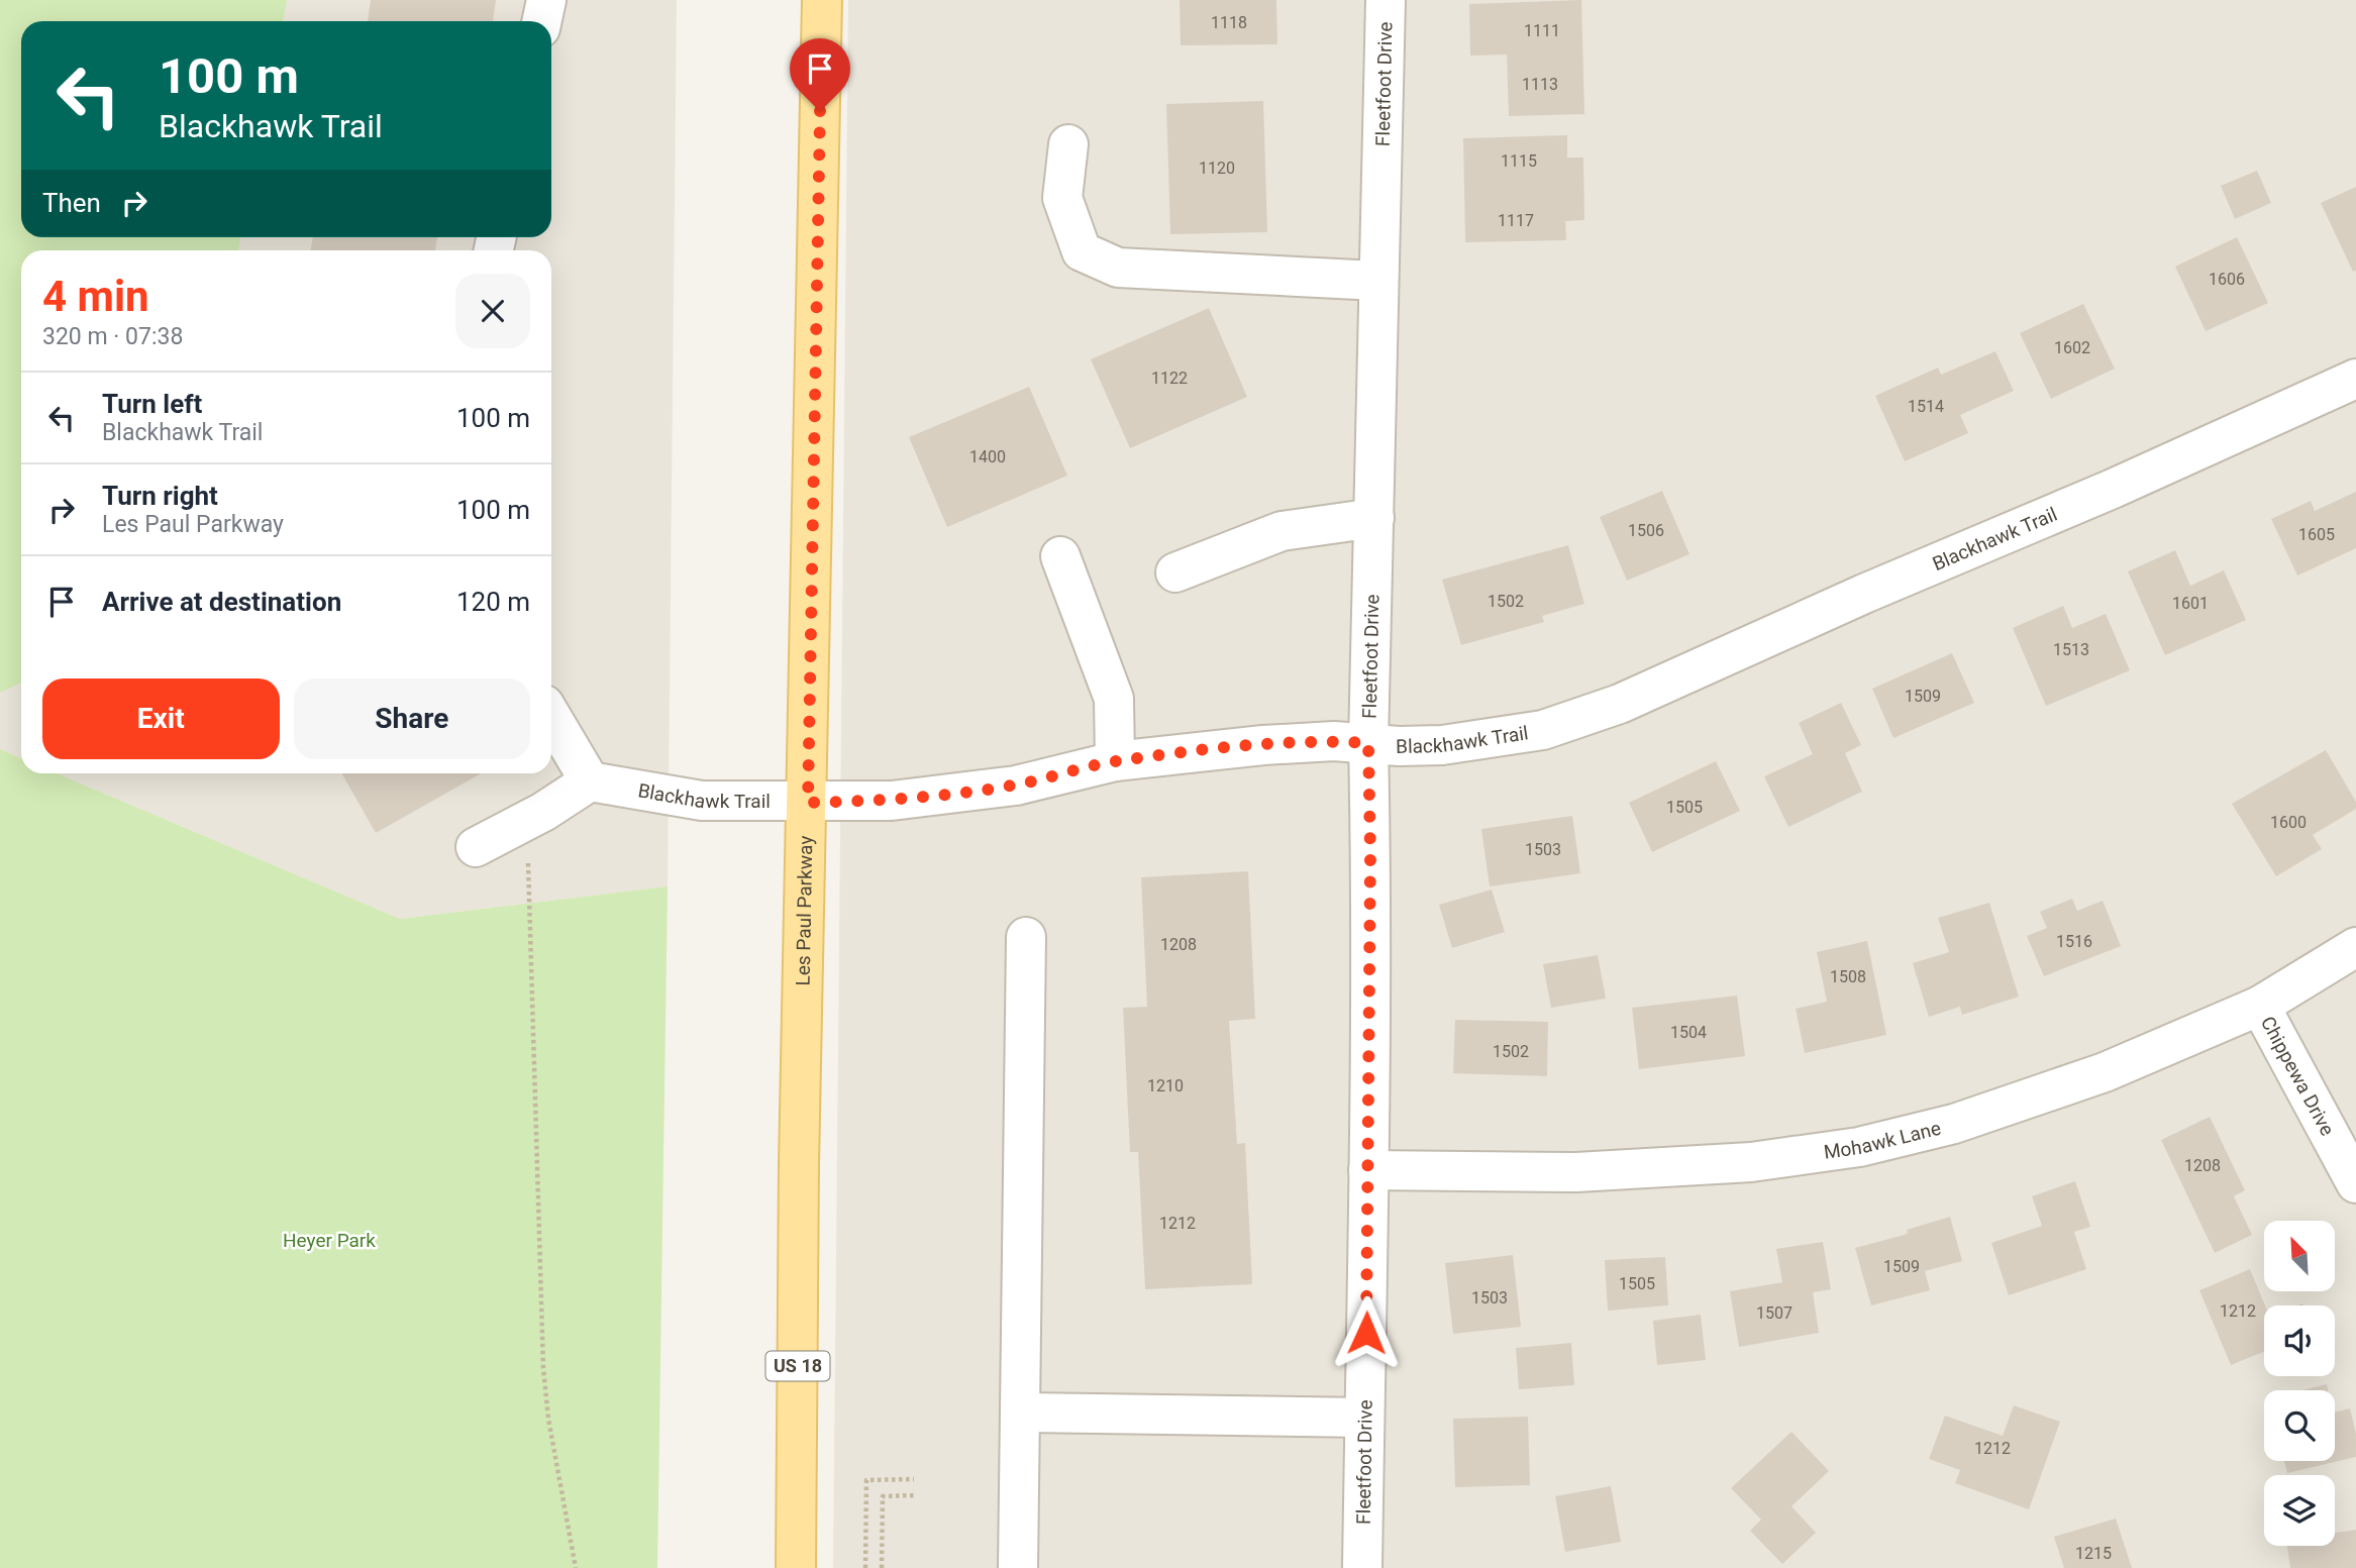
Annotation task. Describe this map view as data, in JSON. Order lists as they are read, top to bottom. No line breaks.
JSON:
{"streets":{"main road":["Les Paul Parkway","US 18"],"street":["Fleetfoot Drive","Blackhawk Trail","Chippewa Drive","Mohawk Lane"]},"crossings":[["Fleetfoot Drive","Blackhawk Trail"],["Fleetfoot Drive","Mohawk Lane"],["Blackhawk Trail","Les Paul Parkway"],["Chippewa Drive","Mohawk Lane"]],"parks":["Heyer Park"],"house_numbers":["1118","1111","1113","1115","1120","1117","1606","1602","1122","1514","1400","1506","1605","1502","1601","1513","1509","1505","1600","1503","1516","1208","1508","1504","1502","1210","1208","1212","1509","1505","1503","1212","1507","1212","1215"],"north":"top left","page":{"turn":["100 m","Blackhawk Trail"],"then":"Then","heading":["4 min","320 m · 07:38"],"list":[{"name":"Turn left","note":"Blackhawk Trail","value":"100 m"},{"name":"Turn right","note":"Les Paul Parkway","value":"100 m"},{"name":"Arrive at destination","value":"120 m"}],"buttons":["Exit","Share"]}}
